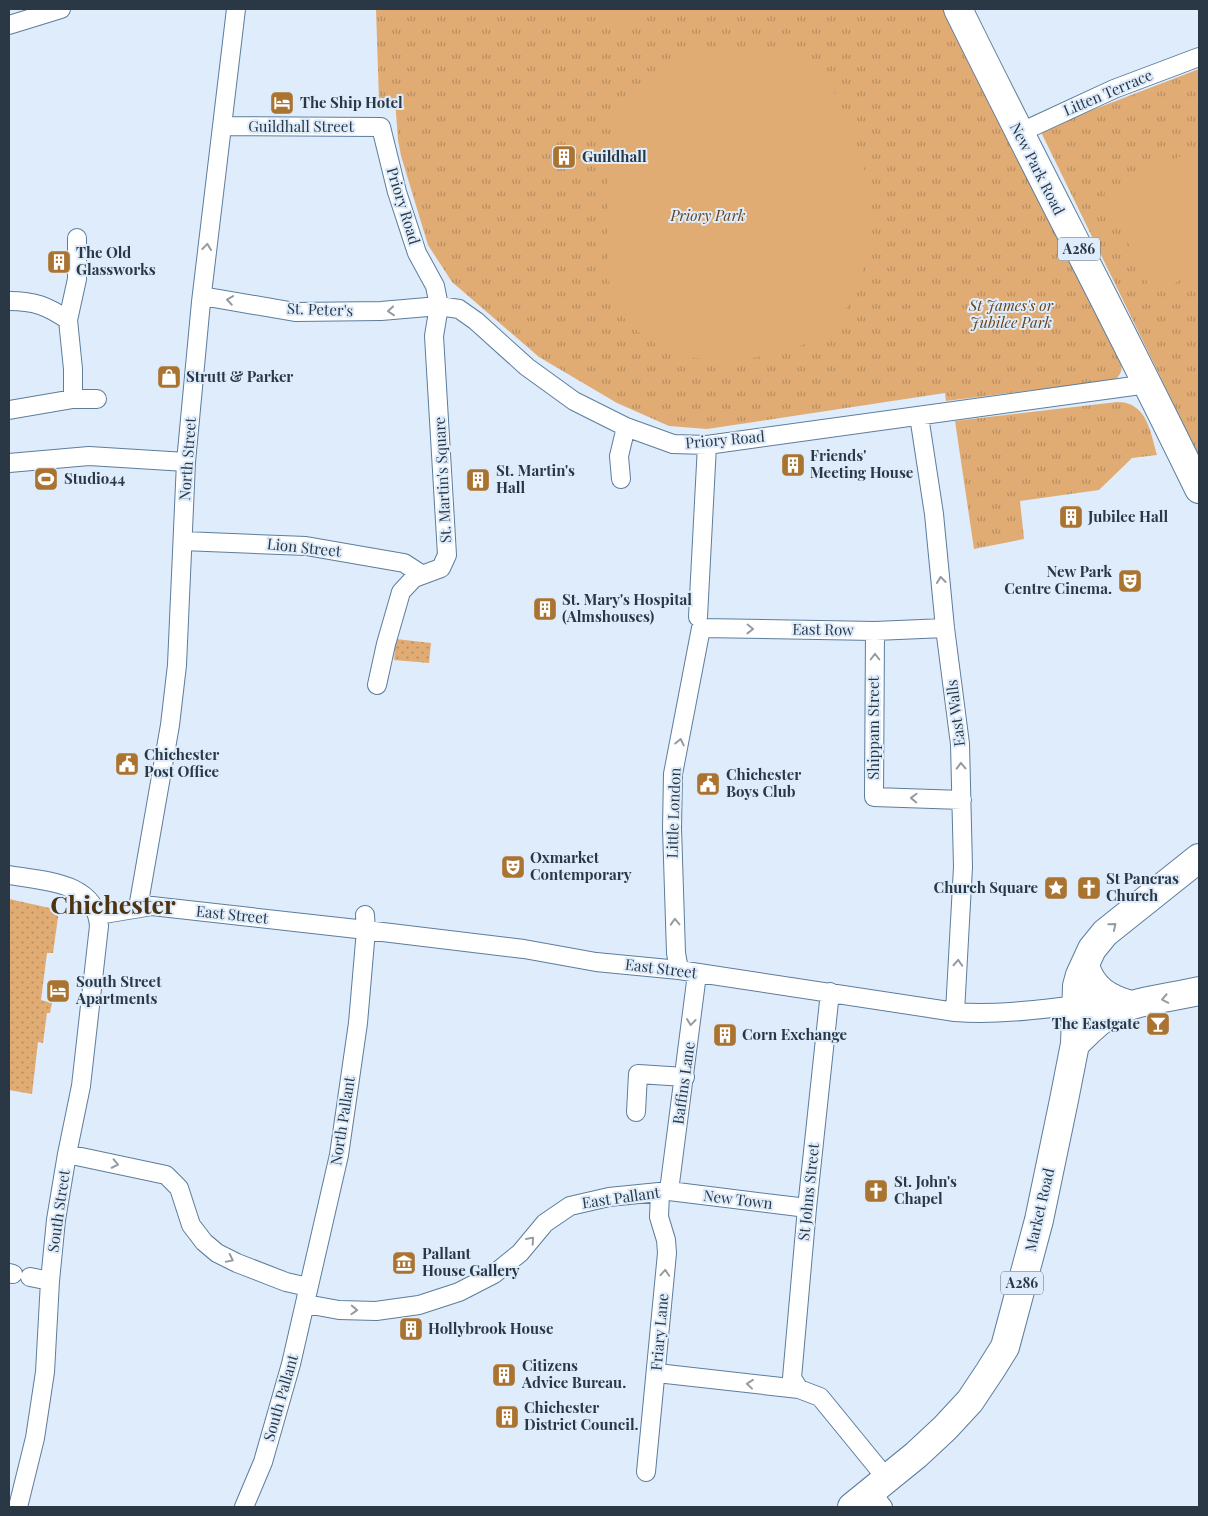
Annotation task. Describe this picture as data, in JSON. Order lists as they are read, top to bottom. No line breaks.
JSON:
{"streets":{"main road":["New Park Road","A286","Market Road"],"street":["Litten Terrace","Guildhall Street","Priory Road","St. Peter's","North Street","St. Martin's Square","Lion Street","East Row","East Walls","Shippam Street","Little London","East Street","Baffins Lane","North Pallant","St Johns Street","East Pallant","New Town","South Street","Friary Lane","South Pallant"]},"crossings":[["Litten Terrace","New Park Road"],["Guildhall Street","Priory Road"],["Guildhall Street","North Street"],["New Park Road","Priory Road"],["Priory Road","St. Peter's"],["Priory Road","St. Martin's Square"],["Priory Road","East Walls"],["Priory Road","Little London"],["A286","East Street"],["A286","Market Road"],["St. Peter's","North Street"],["St. Peter's","St. Martin's Square"],["North Street","Lion Street"],["North Street","East Street"],["St. Martin's Square","Lion Street"],["East Row","East Walls"],["East Row","Shippam Street"],["East Row","Little London"],["East Walls","Shippam Street"],["East Walls","East Street"],["Little London","East Street"],["East Street","Baffins Lane"],["East Street","North Pallant"],["East Street","St Johns Street"],["East Street","South Street"],["Baffins Lane","East Pallant"],["Baffins Lane","New Town"],["Baffins Lane","Friary Lane"],["North Pallant","East Pallant"],["North Pallant","South Pallant"],["St Johns Street","New Town"],["East Pallant","New Town"],["East Pallant","South Street"],["East Pallant","Friary Lane"],["East Pallant","South Pallant"],["New Town","Friary Lane"]],"one_way":["St. Peter's","East Row","East Walls","Little London","Baffins Lane","East Pallant","Friary Lane"],"districts":["Chichester"],"parks":["Priory Park","St James's or Jubilee Park"],"places":{"hotel":["The Ship Hotel","South Street Apartments"],"building":["Guildhall","The Old Glassworks","Friends' Meeting House","St. Martin's Hall","Jubilee Hall","St. Mary's Hospital (Almshouses)","Corn Exchange","Hollybrook House","Citizens Advice Bureau.","Chichester District Council."],"shop":["Strutt & Parker"],"sports":["Studio44"],"theatre":["New Park Centre Cinema.","Oxmarket Contemporary"],"public building":["Chichester Post Office","Chichester Boys Club"],"place":["Church Square"],"church":["St Pancras Church","St. John's Chapel"],"bar":["The Eastgate"],"museum":["Pallant House Gallery"]}}
